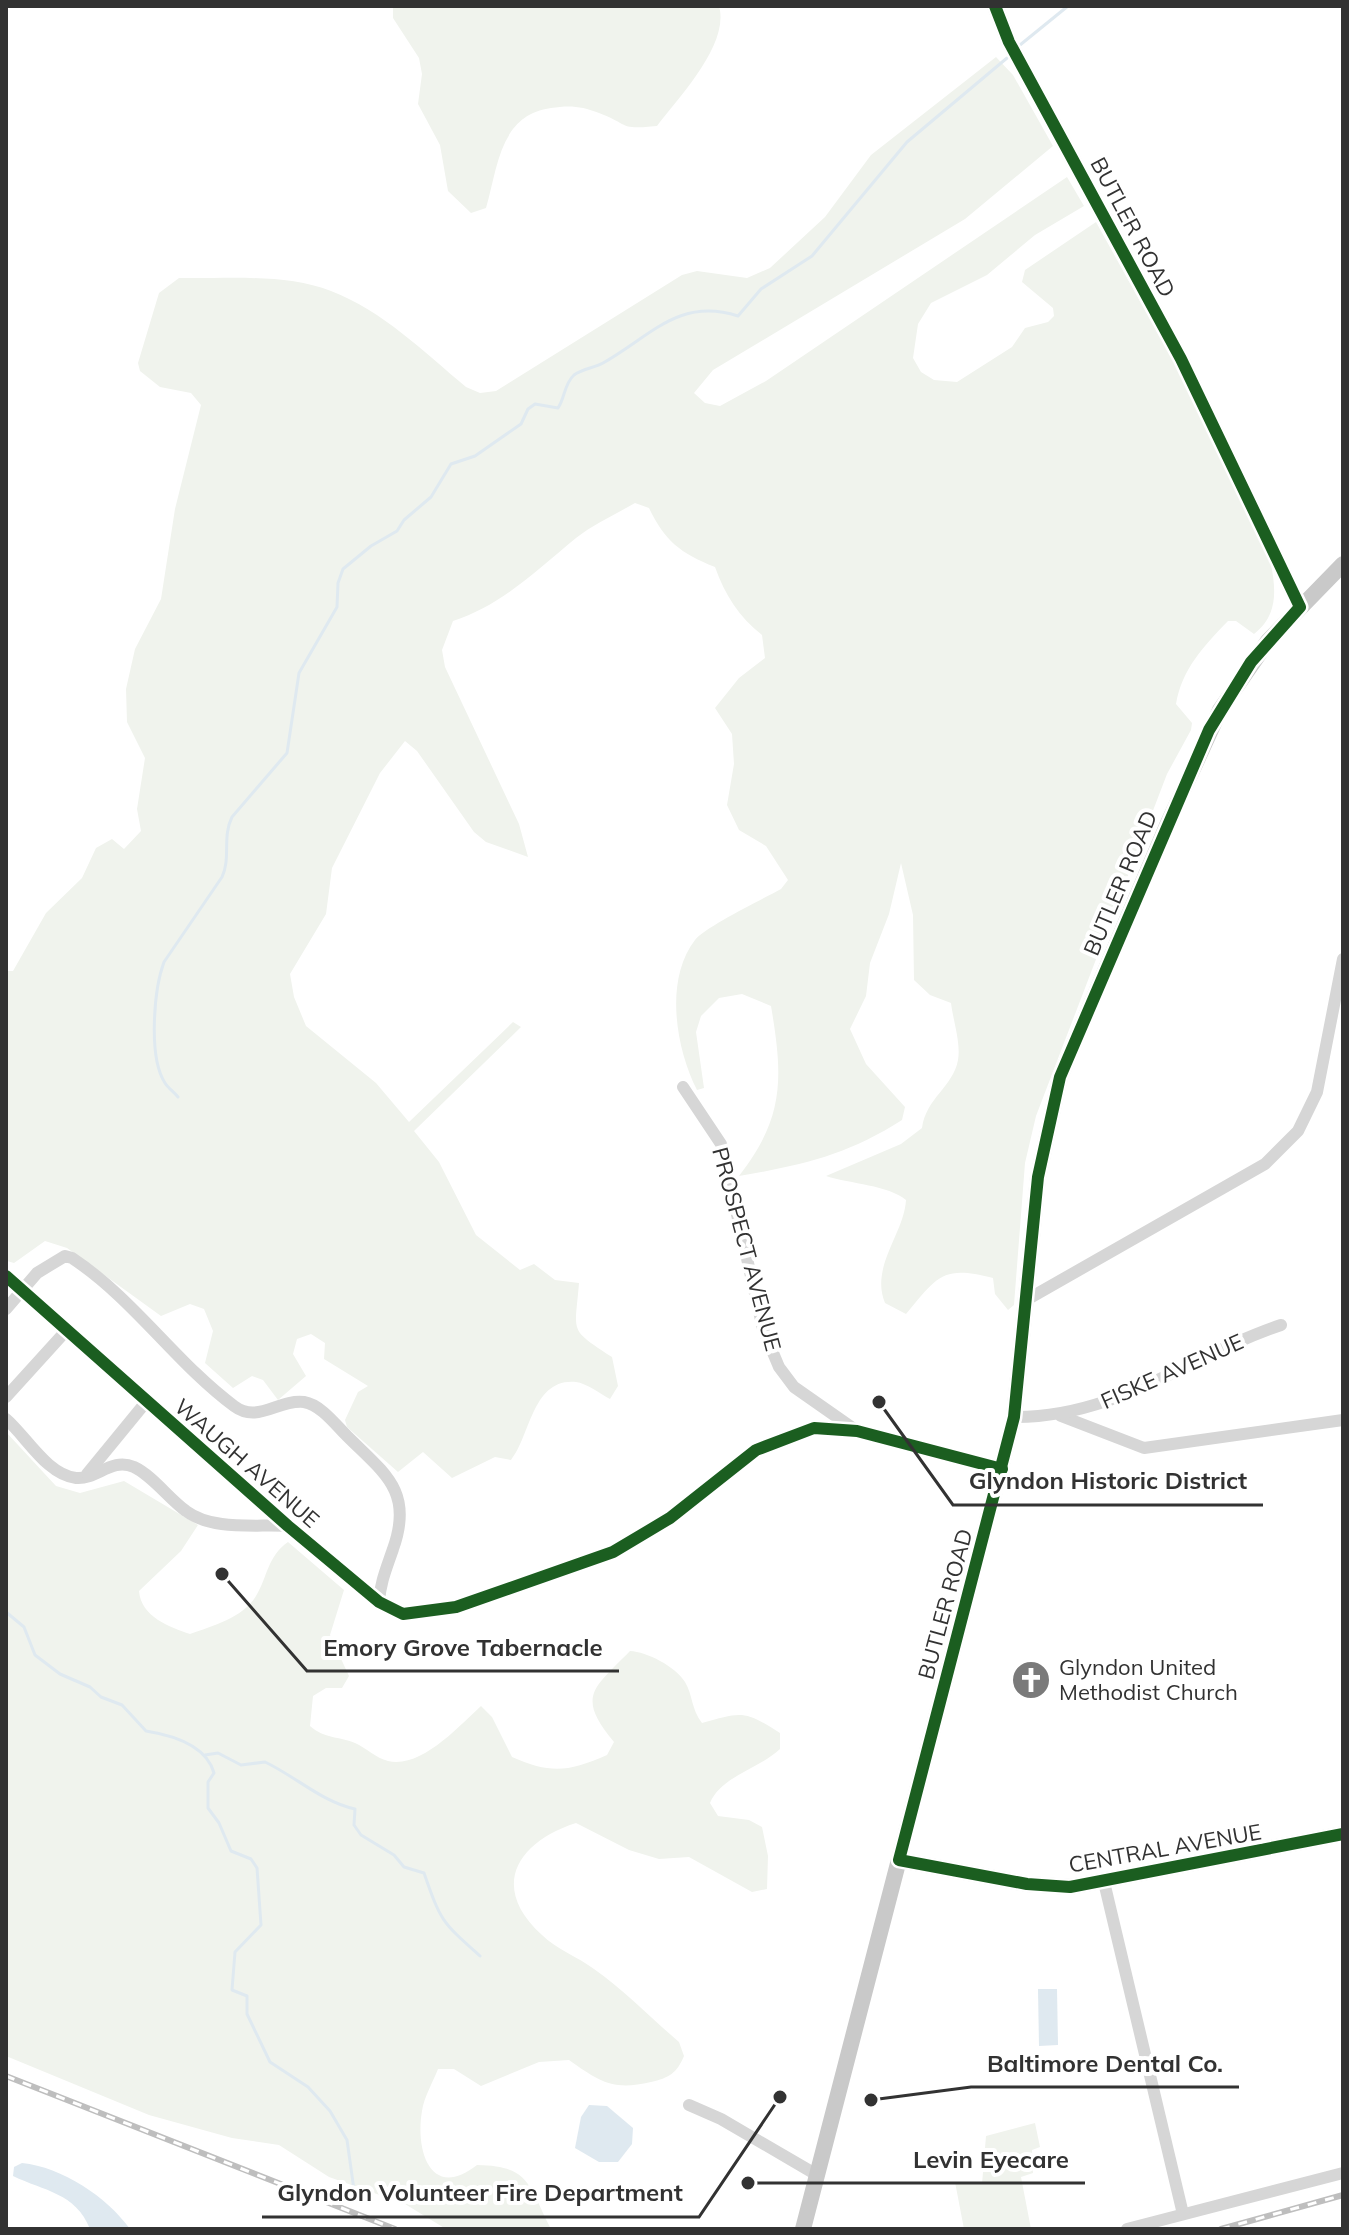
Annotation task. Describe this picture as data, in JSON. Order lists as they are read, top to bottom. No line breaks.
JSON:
{"streets":{"main road":["BUTLER ROAD","CENTRAL AVENUE"],"street":["PROSPECT AVENUE","FISKE AVENUE","WAUGH AVENUE"]},"crossings":[["BUTLER ROAD","FISKE AVENUE"],["BUTLER ROAD","CENTRAL AVENUE"],["PROSPECT AVENUE","WAUGH AVENUE"]],"places":{"other":["Glyndon Historic District","Emory Grove Tabernacle","Glyndon Volunteer Fire Department","Baltimore Dental Co.","Levin Eyecare"],"church":["Glyndon United Methodist Church"]}}
